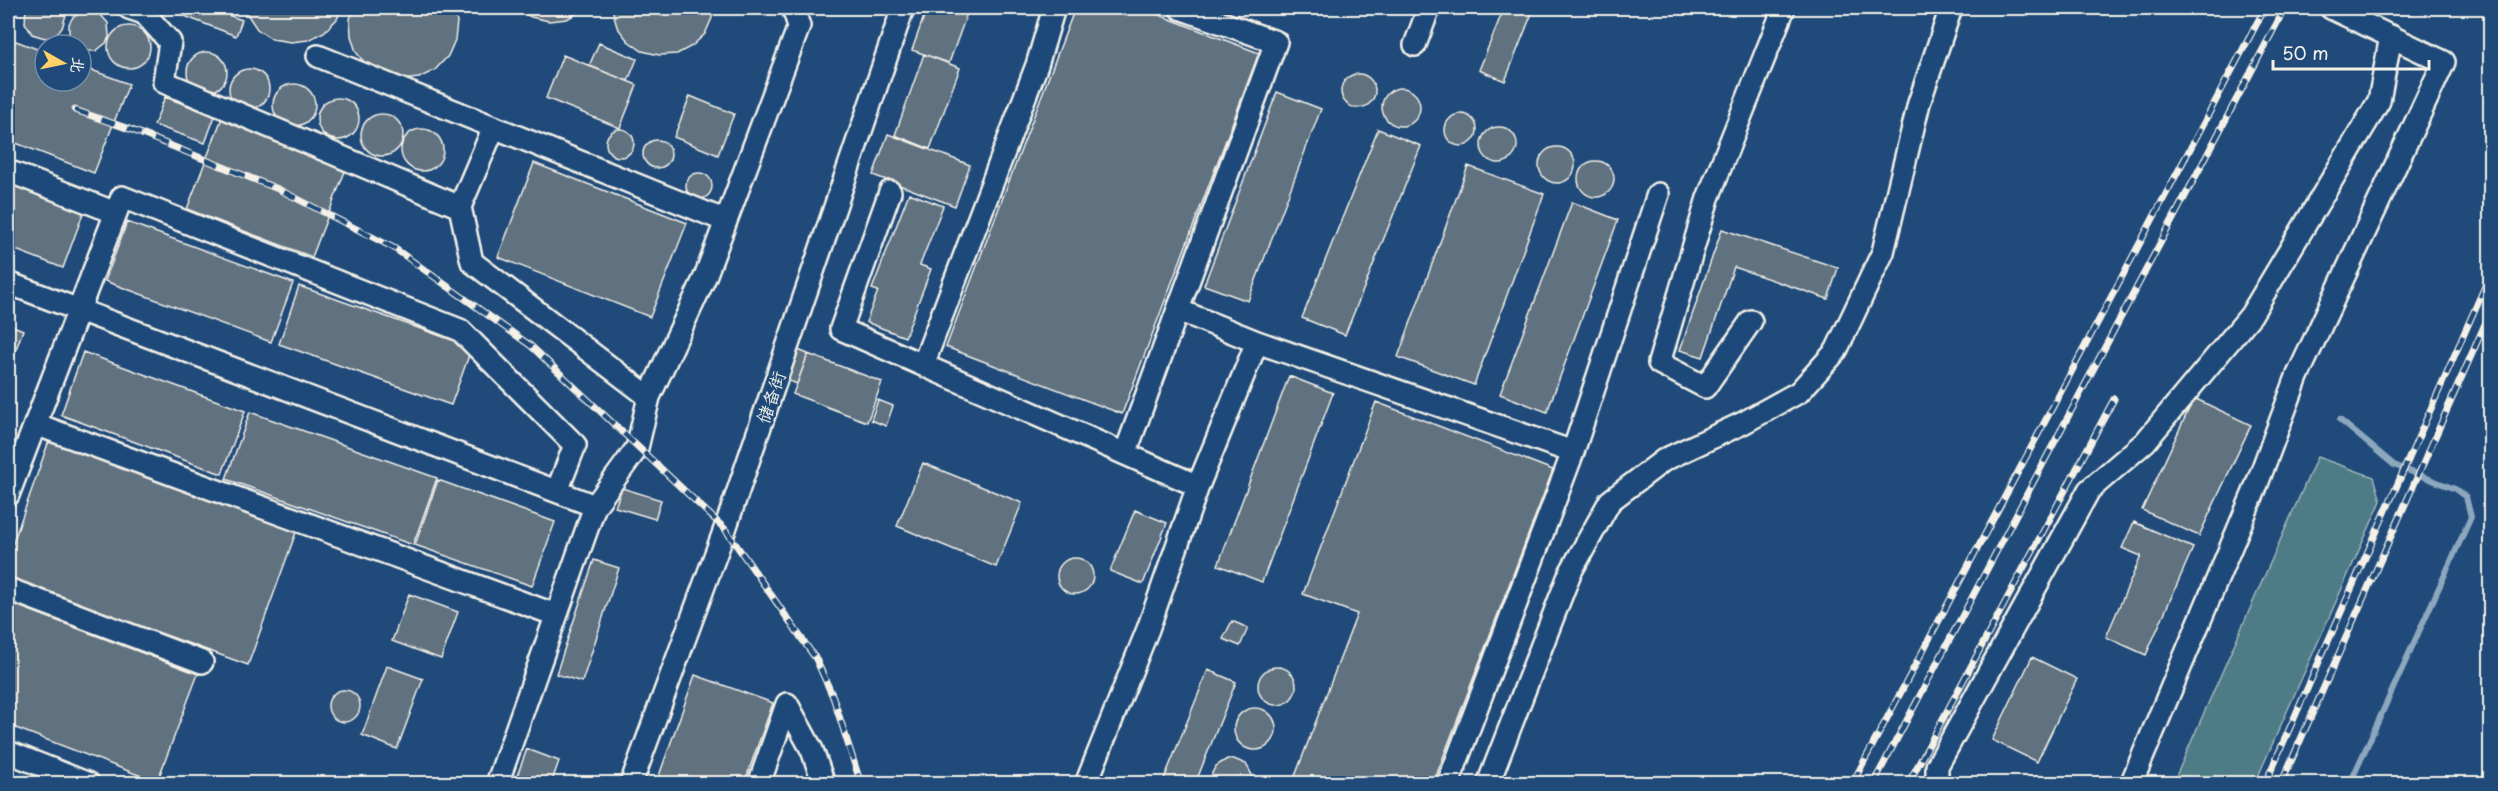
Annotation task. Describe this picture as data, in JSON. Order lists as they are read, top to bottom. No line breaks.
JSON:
{"streets":{"street":["储备街"]},"scale_bar":"50 m","north":"right"}
